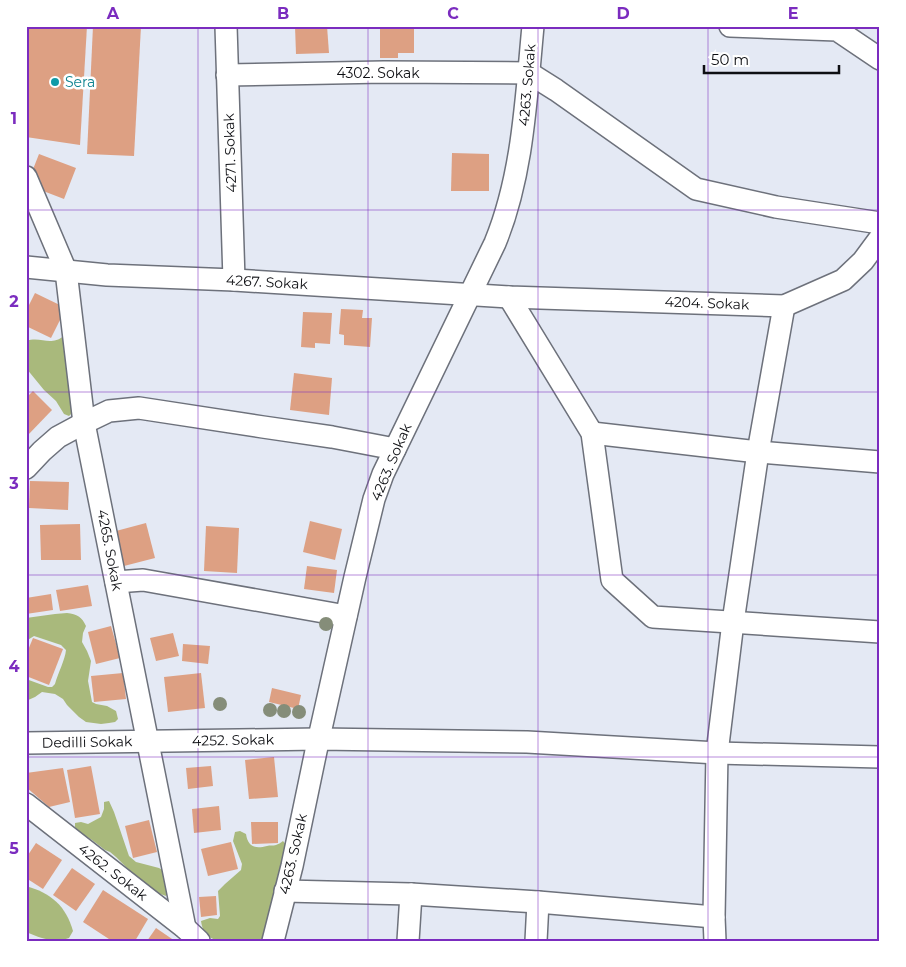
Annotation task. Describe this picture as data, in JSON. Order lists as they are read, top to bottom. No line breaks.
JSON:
{"streets":{"street":["4302. Sokak","4263. Sokak","4271. Sokak","4267. Sokak","4204. Sokak","4265. Sokak","4252. Sokak","Dedilli Sokak","4262. Sokak"]},"crossings":[["4302. Sokak","4263. Sokak"],["4302. Sokak","4271. Sokak"],["4263. Sokak","4267. Sokak"],["4263. Sokak","4252. Sokak"],["4271. Sokak","4267. Sokak"],["4267. Sokak","4204. Sokak"],["4267. Sokak","4265. Sokak"],["4265. Sokak","4252. Sokak"],["4265. Sokak","Dedilli Sokak"],["4265. Sokak","4262. Sokak"],["4252. Sokak","Dedilli Sokak"]],"places":["Sera"],"scale_bar":"50 m","grid":{"columns":["A","B","C","D","E"],"rows":["1","2","3","4","5"]}}
